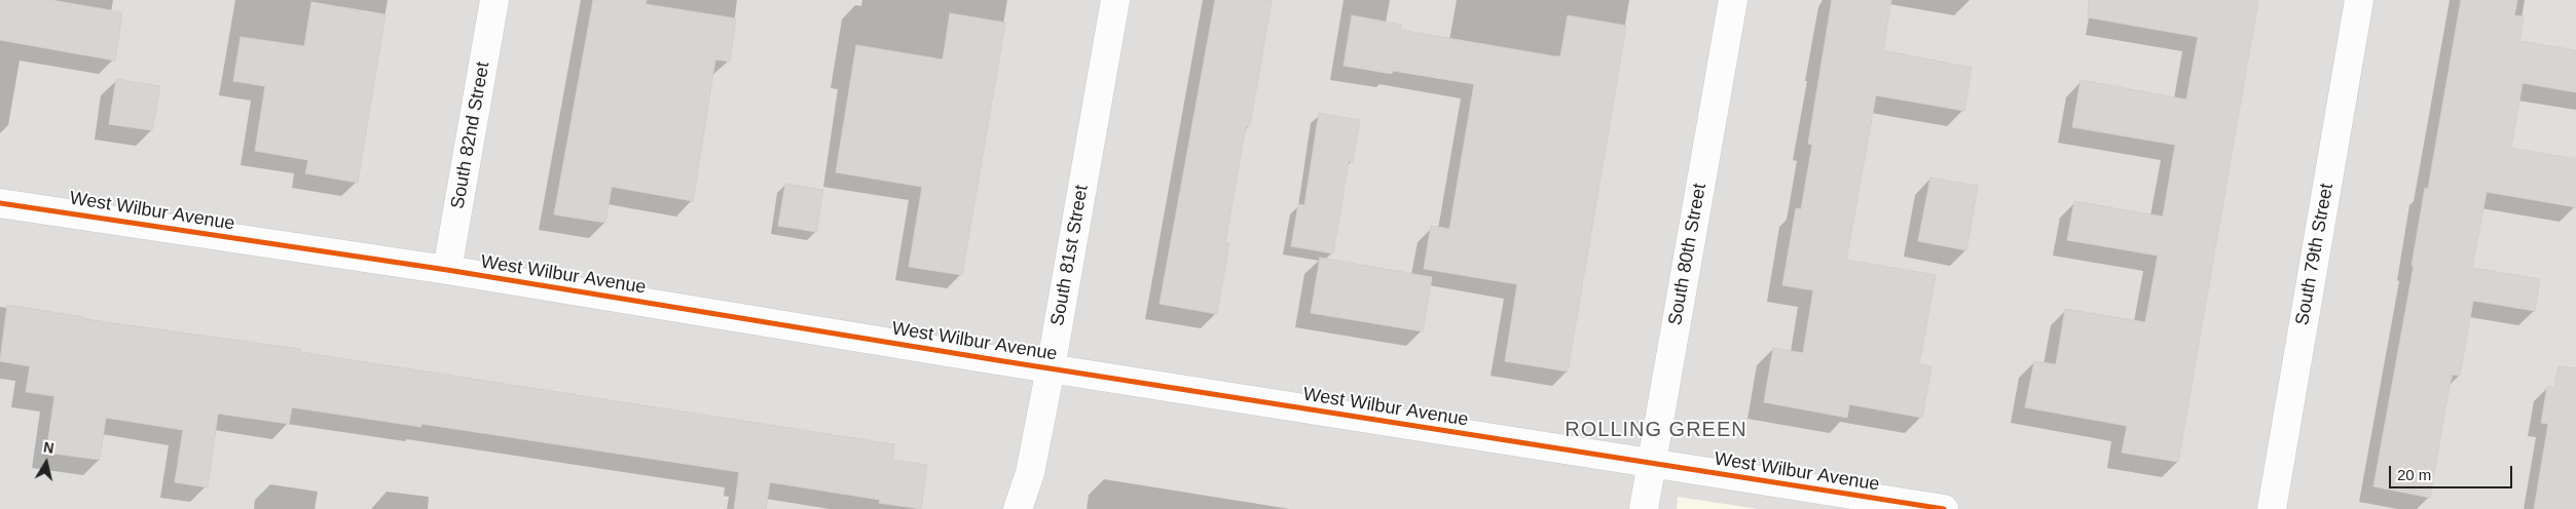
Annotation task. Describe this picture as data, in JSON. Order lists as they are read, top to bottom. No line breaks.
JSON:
{"streets":{"street":["South 82nd Street","West Wilbur Avenue","South 80th Street","South 79th Street","South 81st Street"]},"crossings":[["South 82nd Street","West Wilbur Avenue"],["West Wilbur Avenue","South 80th Street"],["West Wilbur Avenue","South 81st Street"]],"districts":["ROLLING GREEN"],"scale_bar":"20 m","north":"top"}
